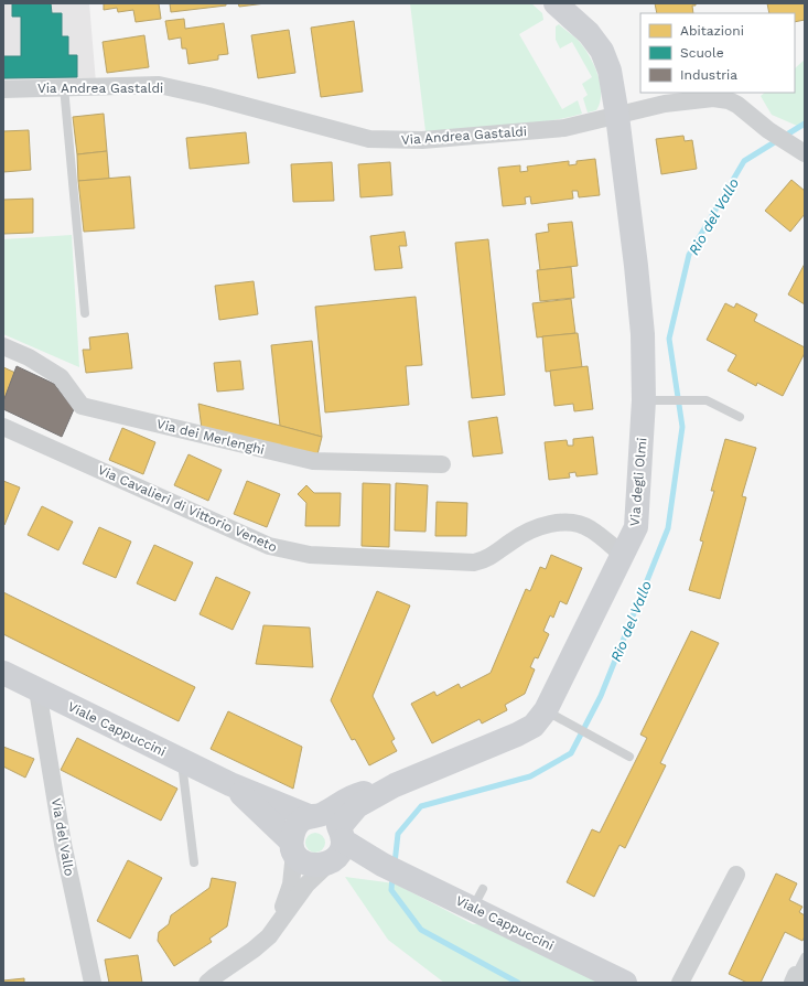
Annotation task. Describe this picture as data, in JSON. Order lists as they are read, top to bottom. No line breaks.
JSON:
{"streets":{"main road":["Via degli Olmi","Viale Cappuccini"],"street":["Via Andrea Gastaldi","Via dei Merlenghi","Via Cavalieri di Vittorio Veneto","Via del Vallo"]},"crossings":[["Via Andrea Gastaldi","Via degli Olmi"],["Via degli Olmi","Via Cavalieri di Vittorio Veneto"],["Via degli Olmi","Viale Cappuccini"],["Viale Cappuccini","Via del Vallo"]],"water":["Rio del Vallo"],"legend":["Abitazioni","Scuole","Industria"]}
